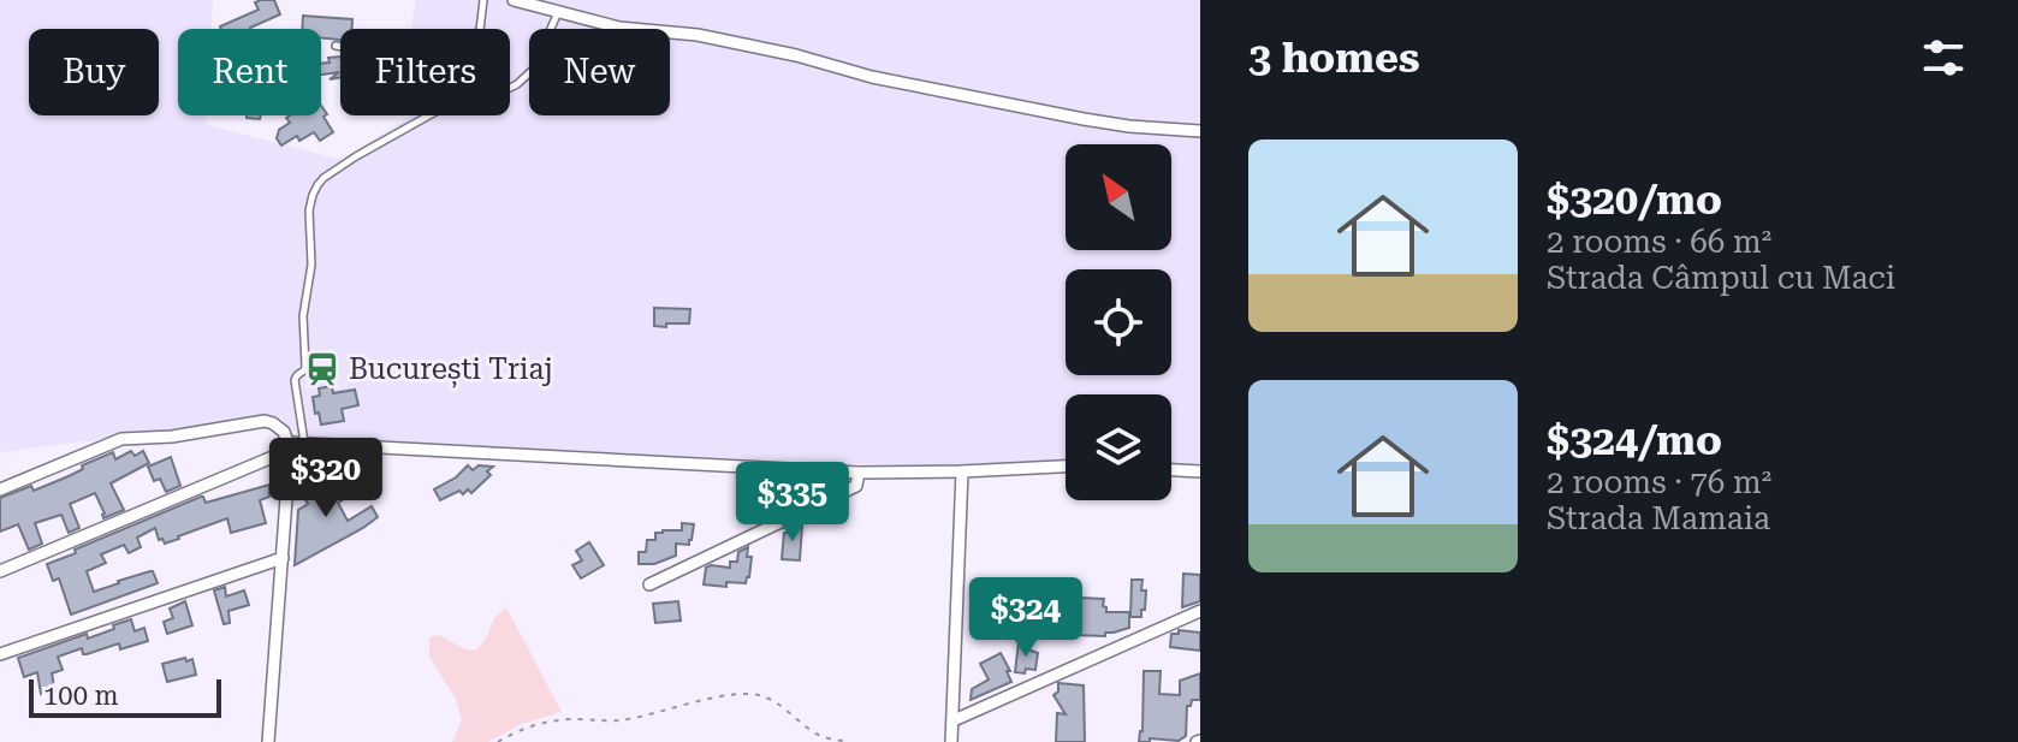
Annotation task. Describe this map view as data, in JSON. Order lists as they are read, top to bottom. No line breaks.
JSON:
{"places":{"station":["București Triaj"]},"scale_bar":"100 m","north":"top left","page":{"heading":"3 homes","chip":["Buy","Rent","Filters","New"],"list":[{"name":"$320/mo","note":"2 rooms · 66 m² · Strada Câmpul cu Maci"},{"name":"$324/mo","note":"2 rooms · 76 m² · Strada Mamaia"}],"price":["$320","$335","$324"],"scale":"100 m"}}
